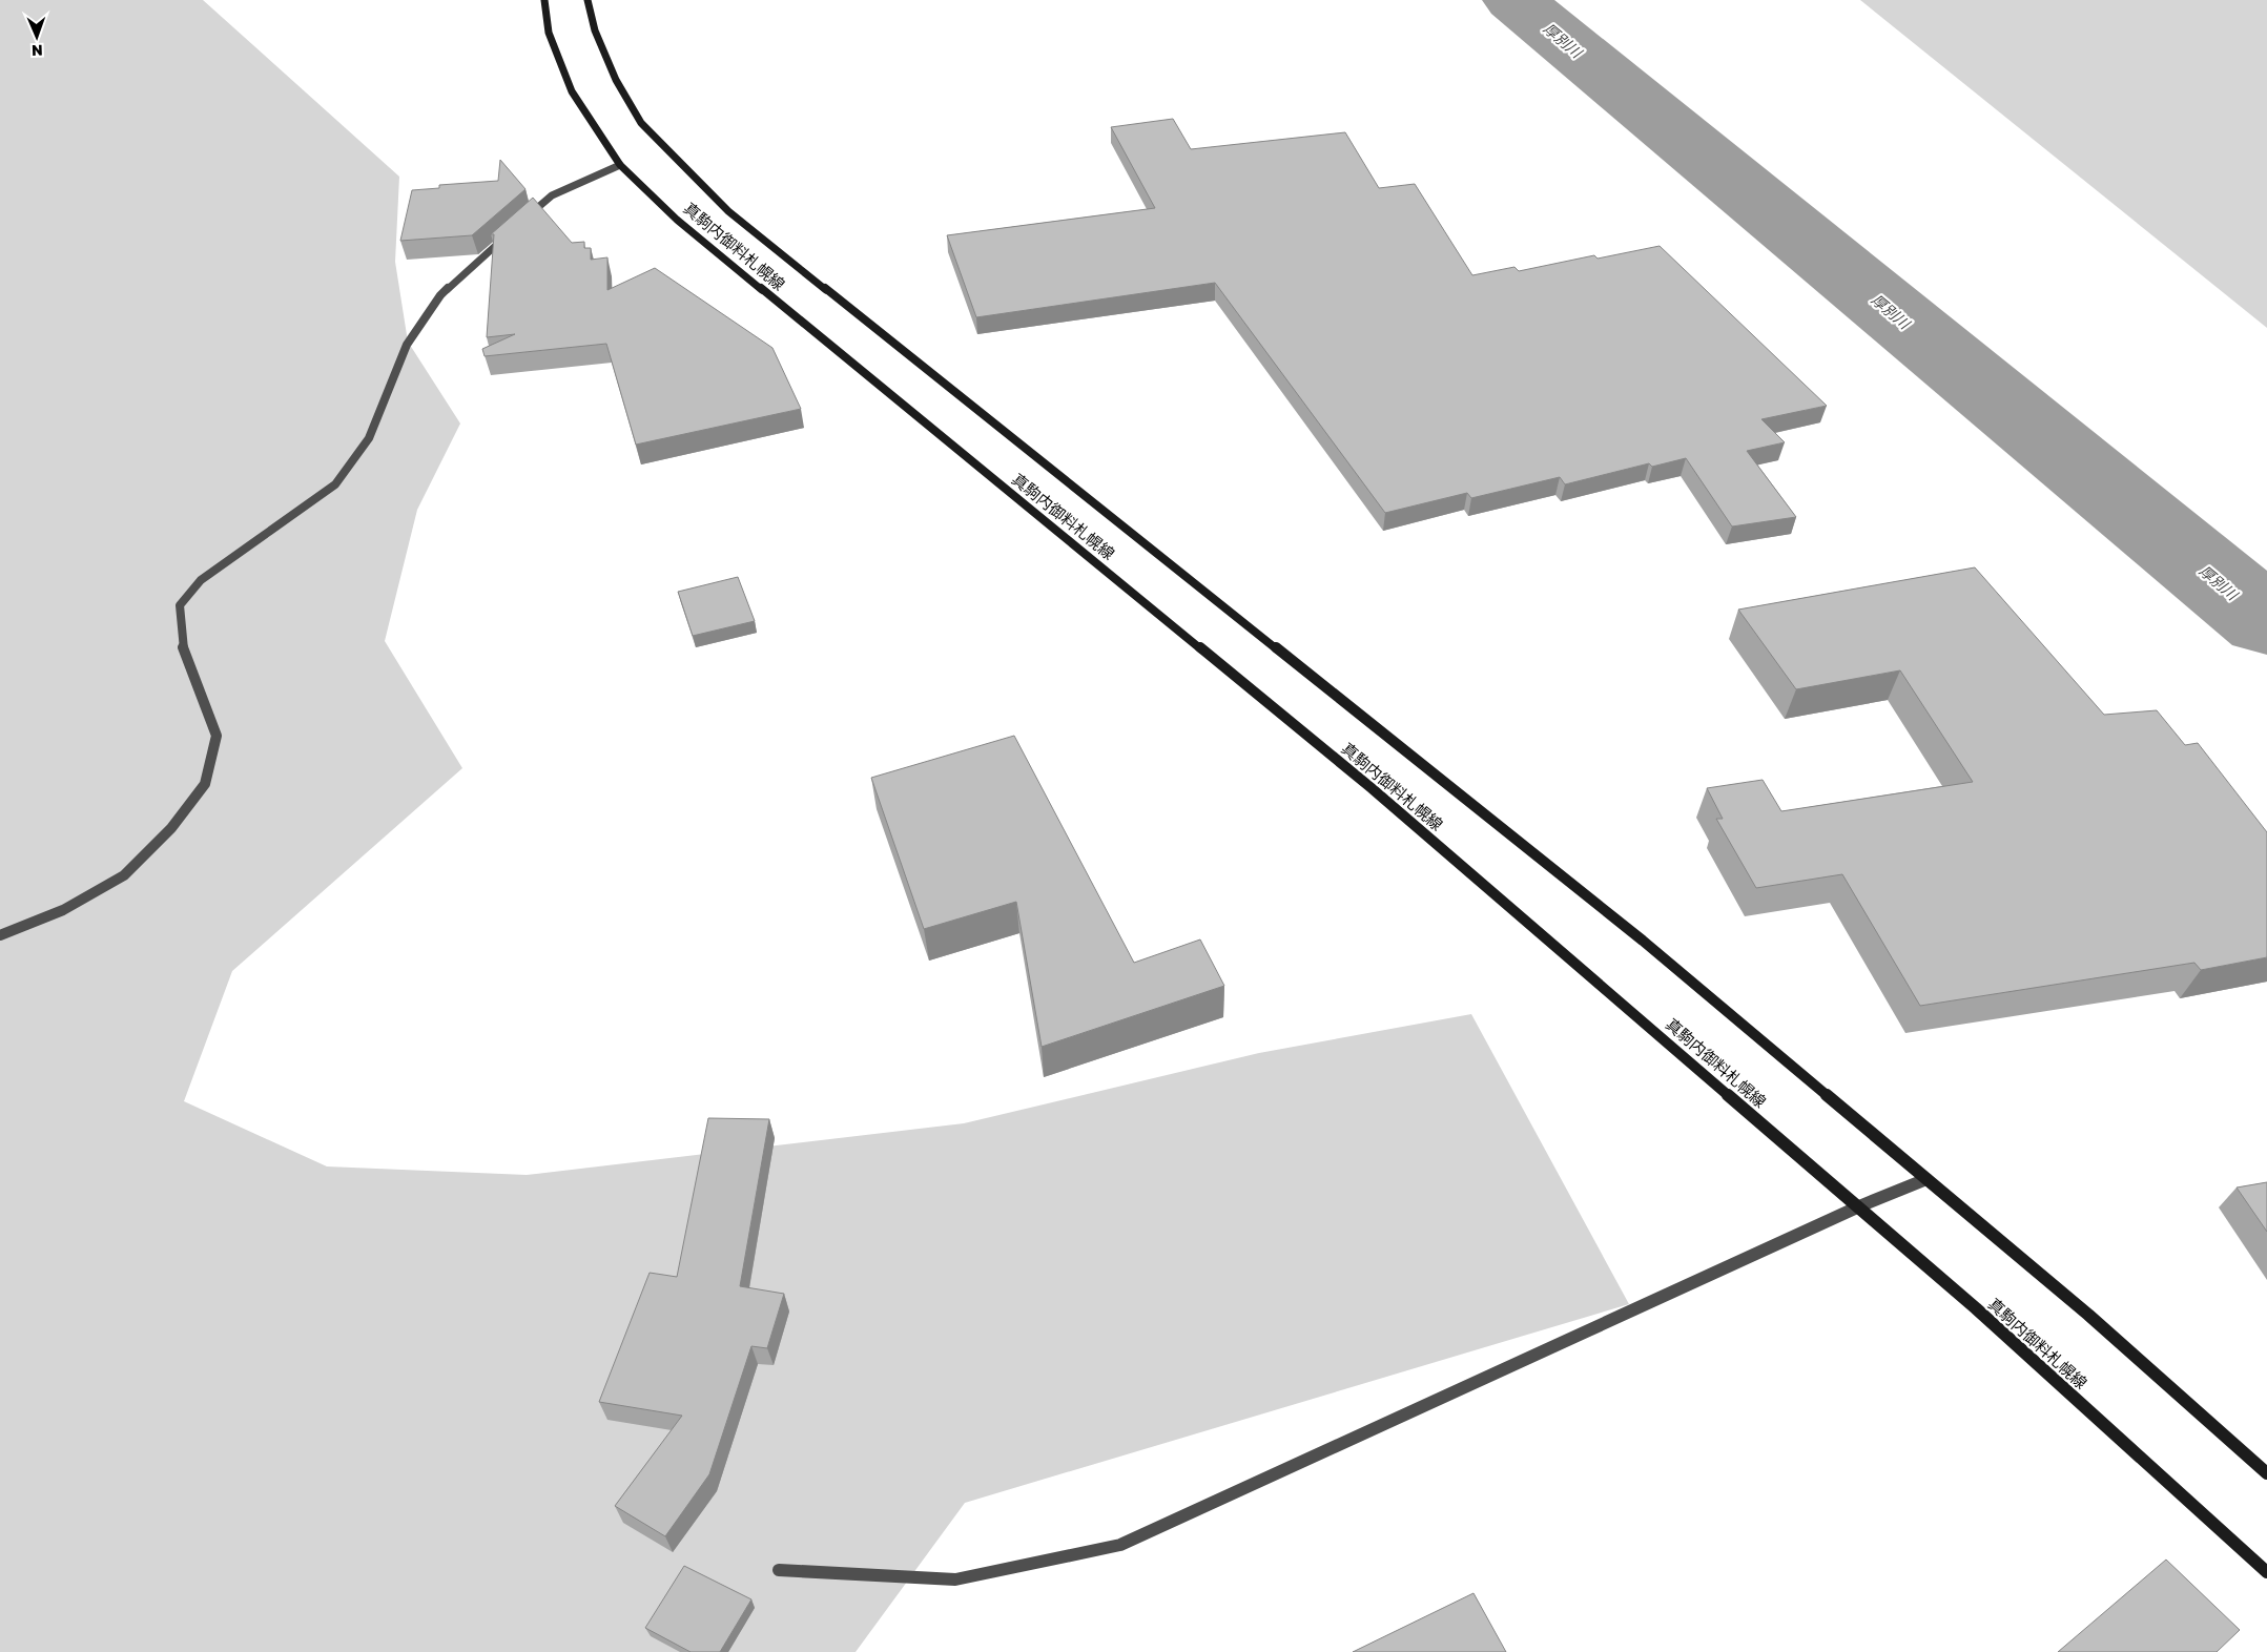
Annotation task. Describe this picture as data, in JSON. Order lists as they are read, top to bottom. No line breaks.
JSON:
{"streets":{"main road":["真駒内御料札幌線"]},"water":["厚別川"],"north":"bottom"}
